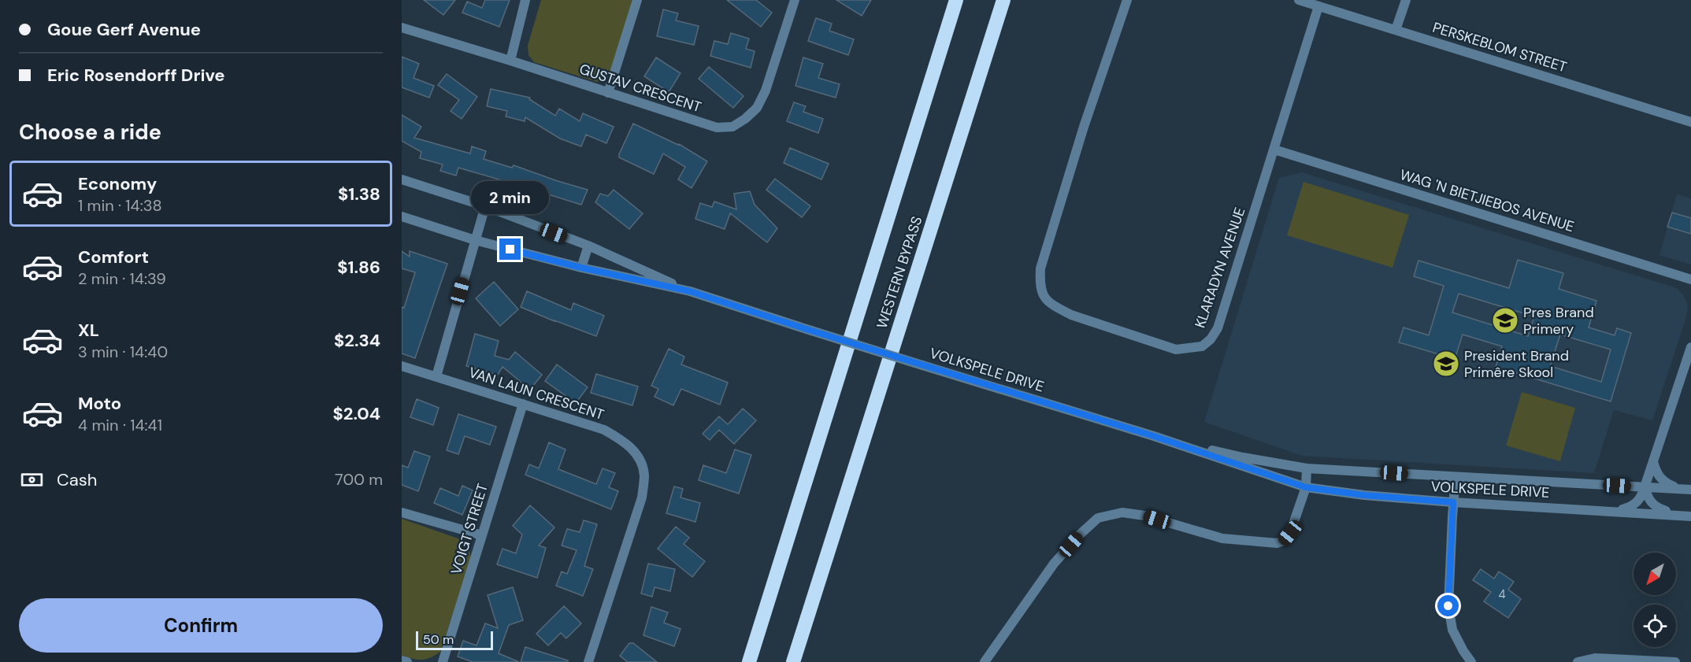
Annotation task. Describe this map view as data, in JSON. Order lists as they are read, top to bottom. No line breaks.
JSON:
{"streets":{"highway":["WESTERN BYPASS"],"street":["PERSKEBLOM STREET","GUSTAV CRESCENT","WAG 'N BIETJIEBOS AVENUE","KLARADYN AVENUE","VOLKSPELE DRIVE","VAN LAUN CRESCENT","VOIGT STREET"]},"crossings":[["PERSKEBLOM STREET","KLARADYN AVENUE"],["WAG 'N BIETJIEBOS AVENUE","KLARADYN AVENUE"],["VAN LAUN CRESCENT","VOIGT STREET"]],"places":{"school or university":["Pres Brand Primery","President Brand Primêre Skool"]},"house_numbers":["4"],"scale_bar":"50 m","north":"bottom left","page":{"banner":["Goue Gerf Avenue","Eric Rosendorff Drive"],"heading":"Choose a ride","list":[{"name":"Economy","note":"1 min · 14:38","value":"$1.38"},{"name":"Comfort","note":"2 min · 14:39","value":"$1.86"},{"name":"XL","note":"3 min · 14:40","value":"$2.34"},{"name":"Moto","note":"4 min · 14:41","value":"$2.04"}],"bubble":"2 min","pay":["Cash","700 m"],"buttons":"Confirm","scale":"50 m"}}
